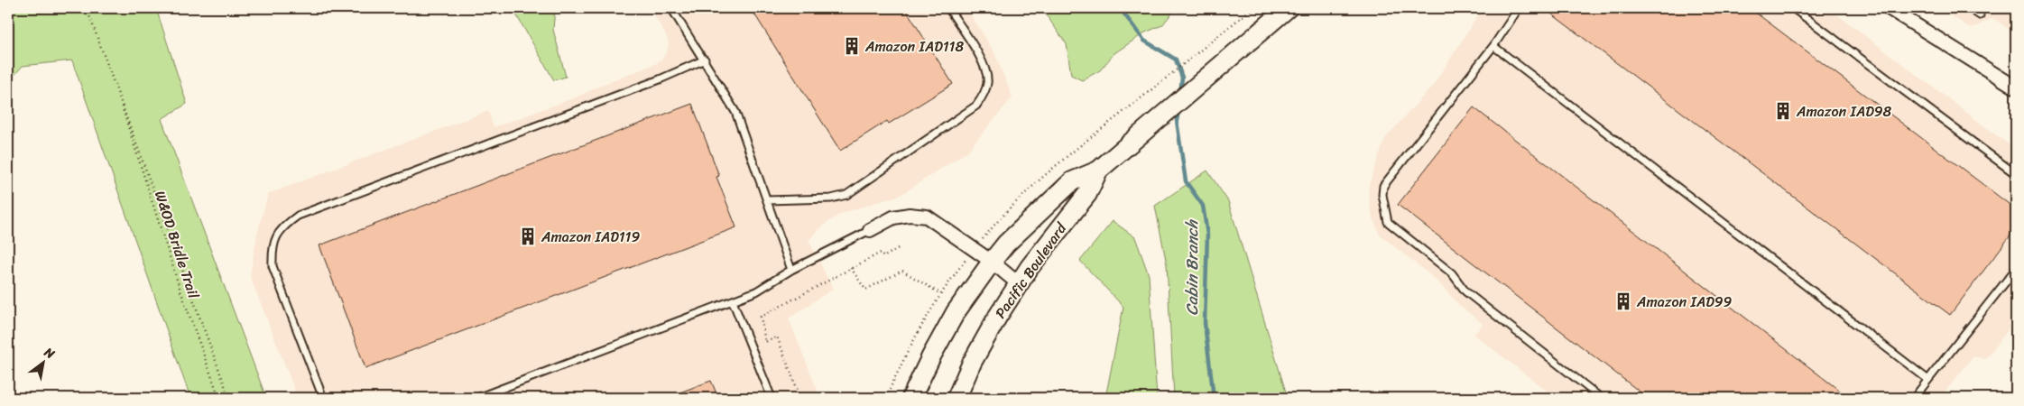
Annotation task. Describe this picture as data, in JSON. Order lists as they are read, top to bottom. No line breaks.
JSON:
{"streets":{"main road":["Pacific Boulevard"],"path":["W&OD Bridle Trail"]},"water":["Cabin Branch"],"places":{"building":["Amazon IAD118","Amazon IAD98","Amazon IAD119","Amazon IAD99"]},"north":"top right"}
